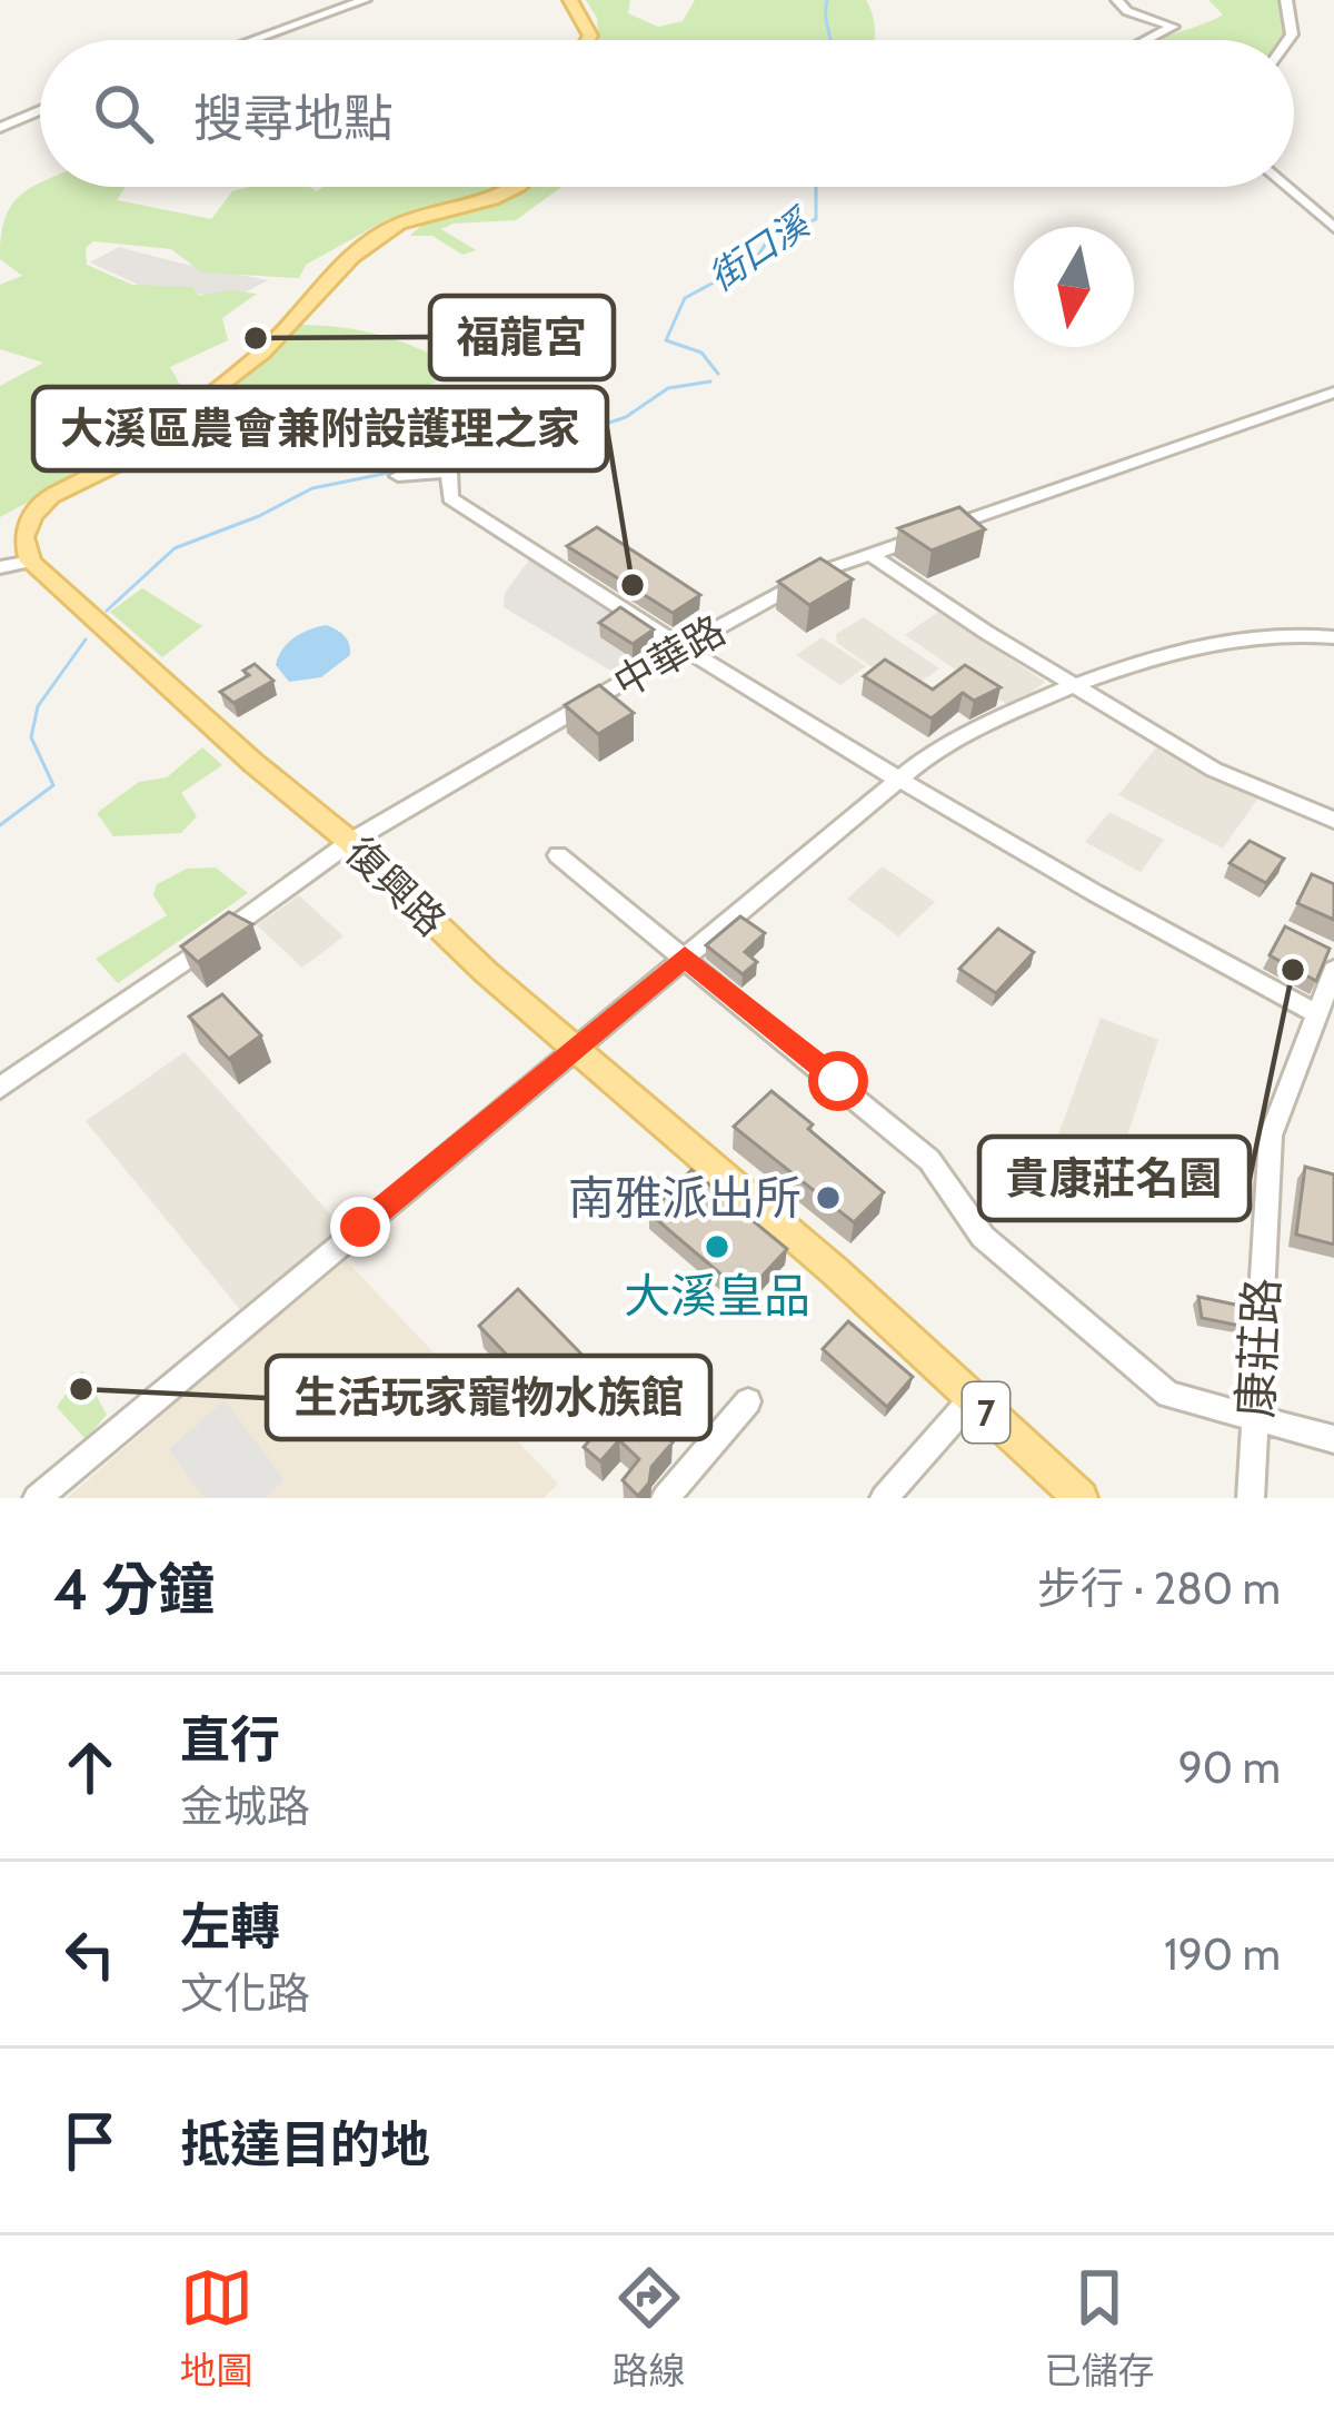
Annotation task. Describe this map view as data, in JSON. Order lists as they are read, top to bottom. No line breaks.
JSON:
{"streets":{"main road":["復興路","7"],"street":["中華路","康莊路"]},"crossings":[["中華路","復興路"]],"water":["街口溪"],"places":["福龍宮","大溪區農會兼附設護理之家","貴康莊名園","南雅派出所","大溪皇品","生活玩家寵物水族館"],"north":"bottom","page":{"search":"搜尋地點","heading":["4 分鐘","步行 · 280 m"],"list":[["直行","金城路","90 m"],["左轉","文化路","190 m"],"抵達目的地"],"nav":["地圖","路線","已儲存"]}}
